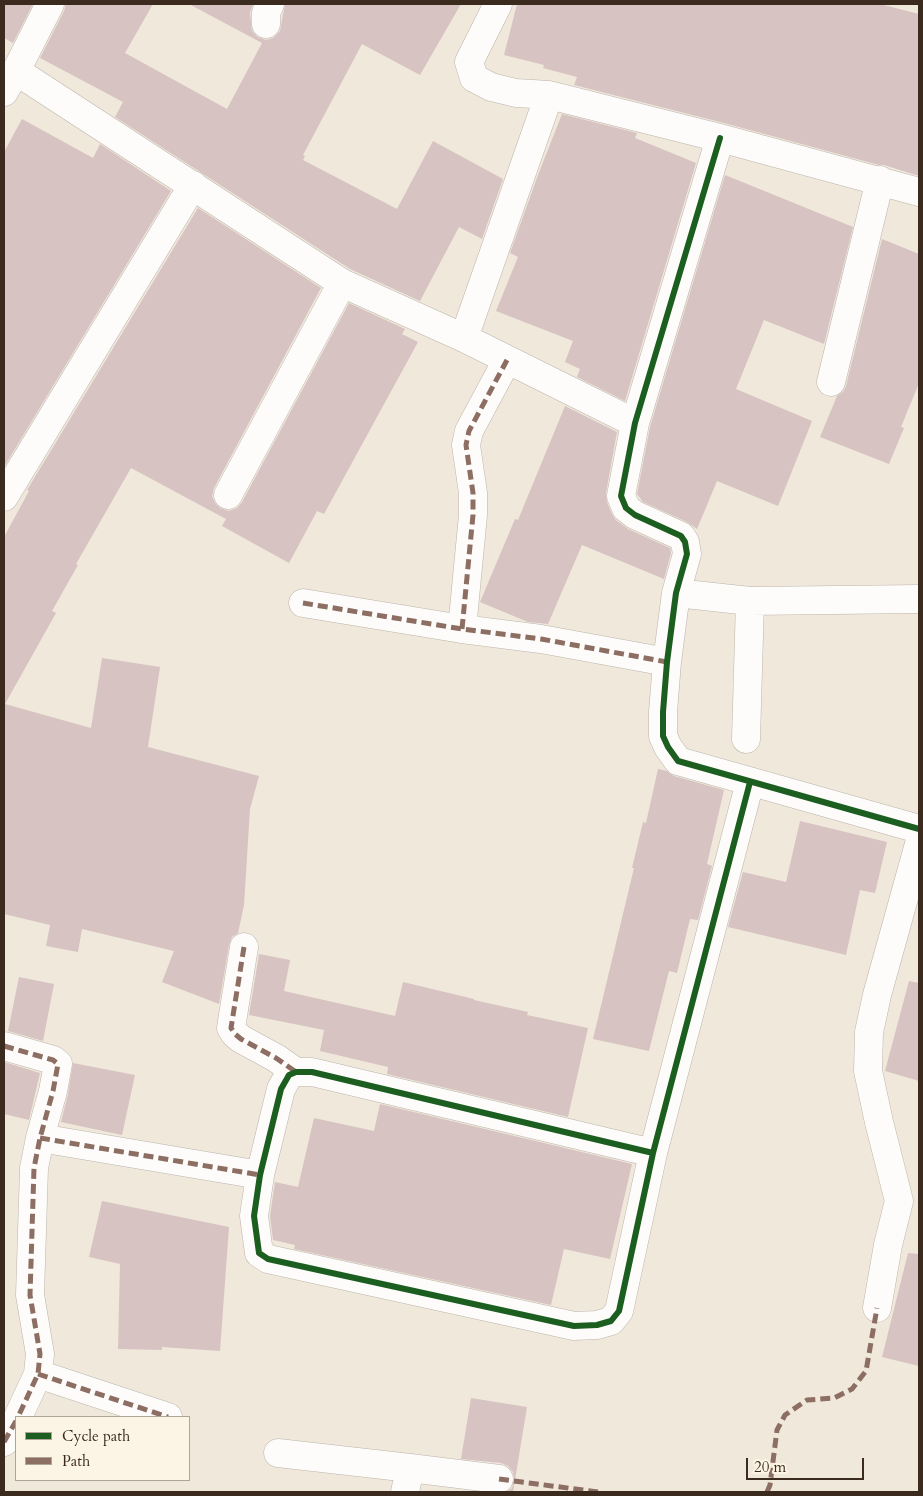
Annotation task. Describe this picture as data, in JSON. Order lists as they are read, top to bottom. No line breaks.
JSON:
{"legend":["Cycle path","Path"],"scale_bar":"20 m"}
